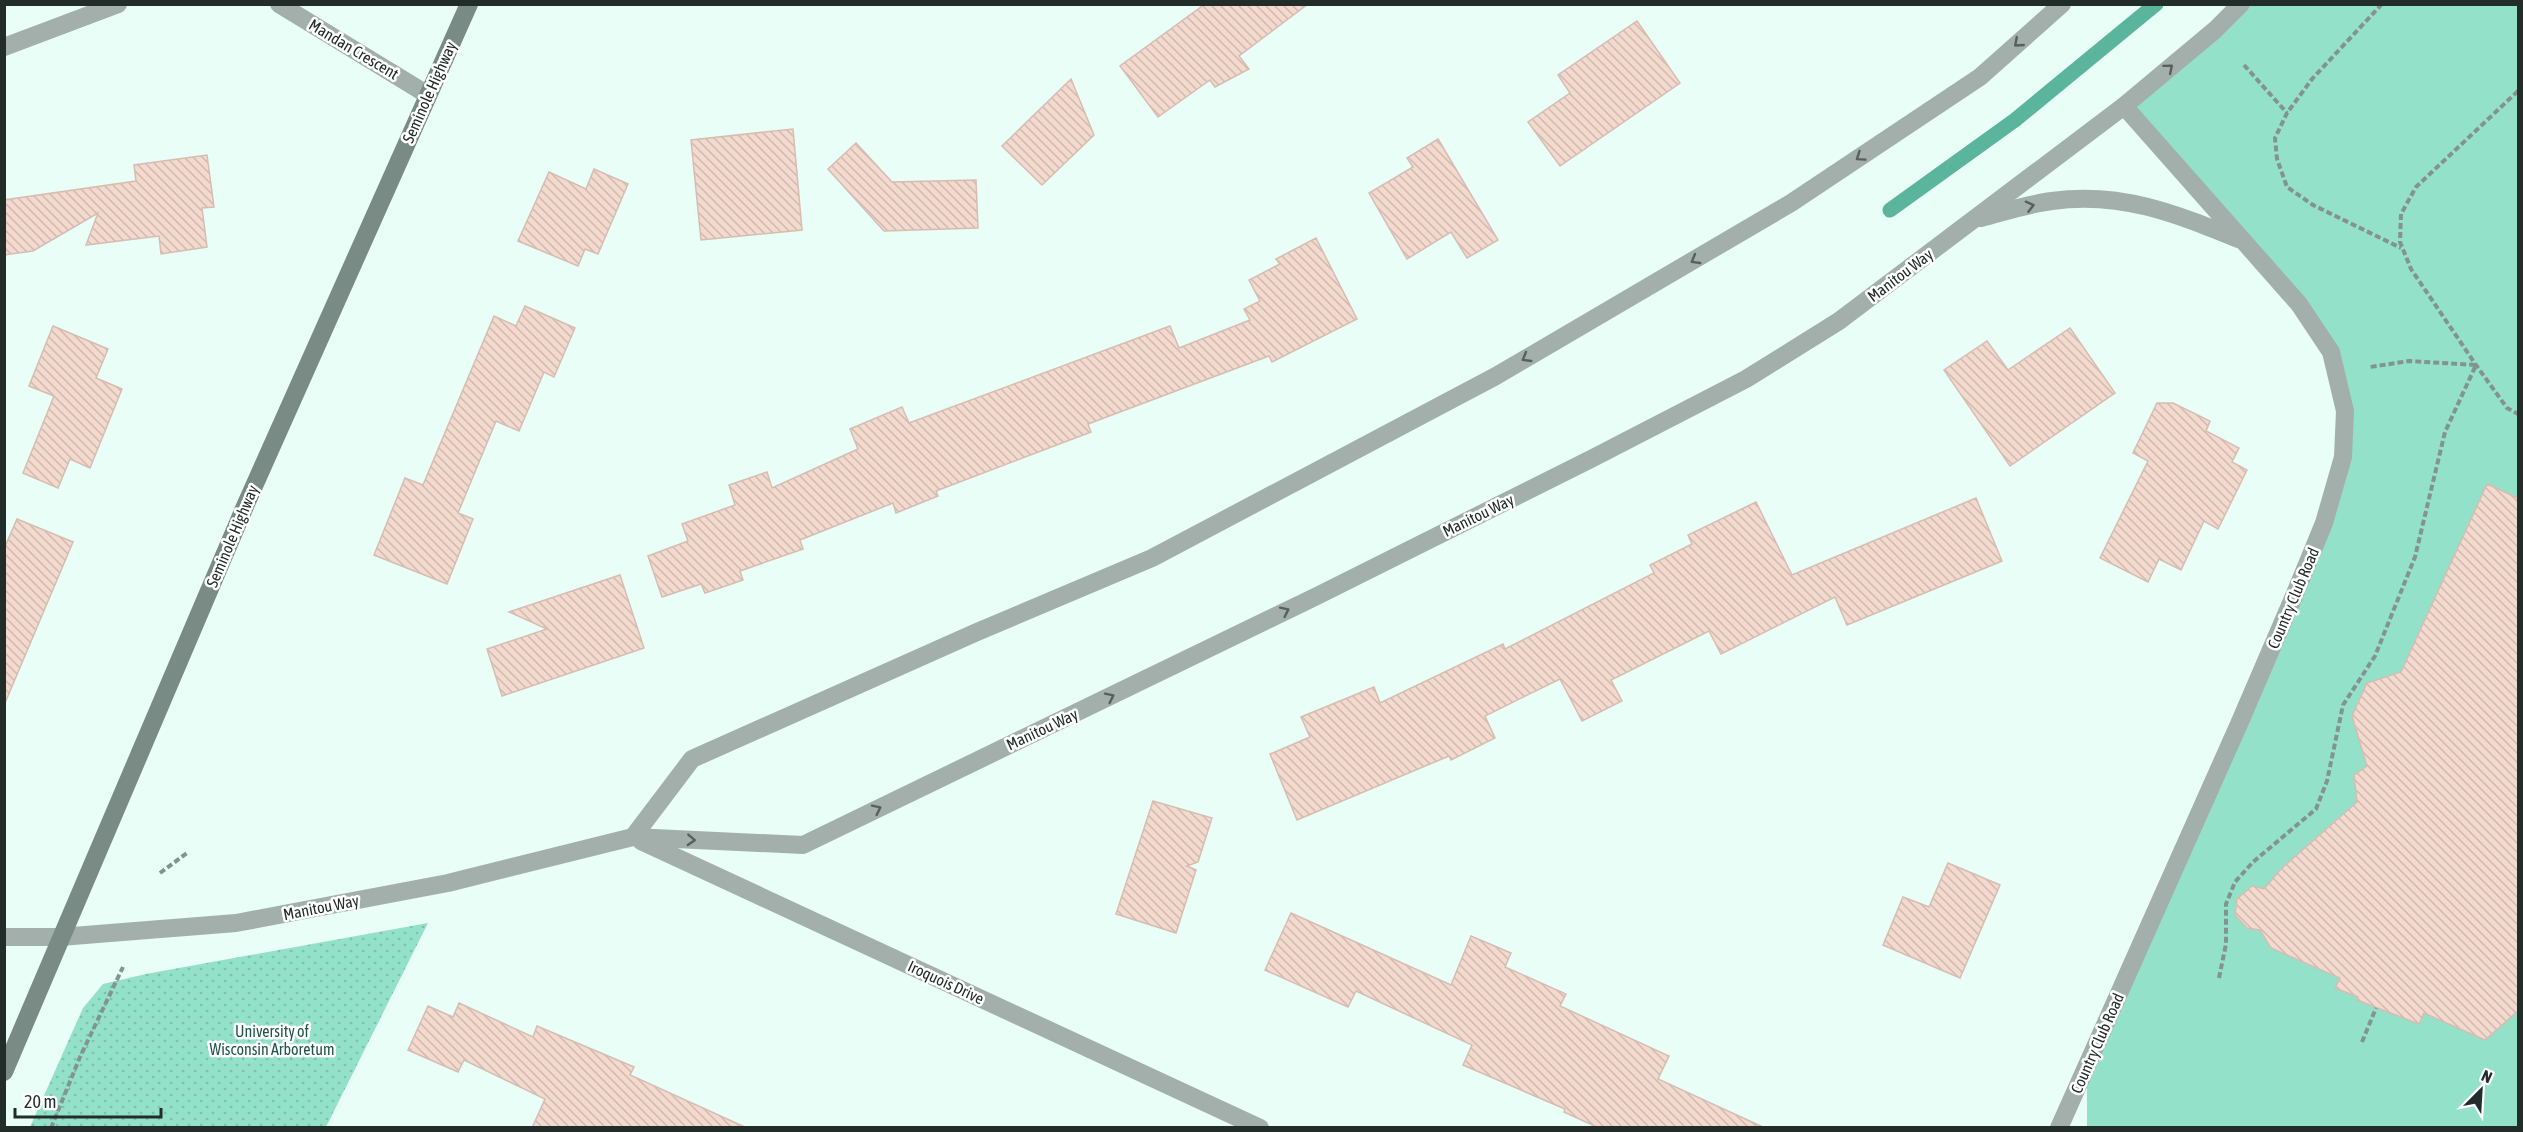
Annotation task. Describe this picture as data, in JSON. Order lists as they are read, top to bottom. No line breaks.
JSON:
{"streets":{"street":["Mandan Crescent","Seminole Highway","Manitou Way","Country Club Road","Iroquois Drive"]},"crossings":[["Mandan Crescent","Seminole Highway"],["Seminole Highway","Manitou Way"],["Manitou Way","Country Club Road"],["Manitou Way","Iroquois Drive"]],"parks":["University of Wisconsin Arboretum"],"scale_bar":"20 m","north":"top right"}
